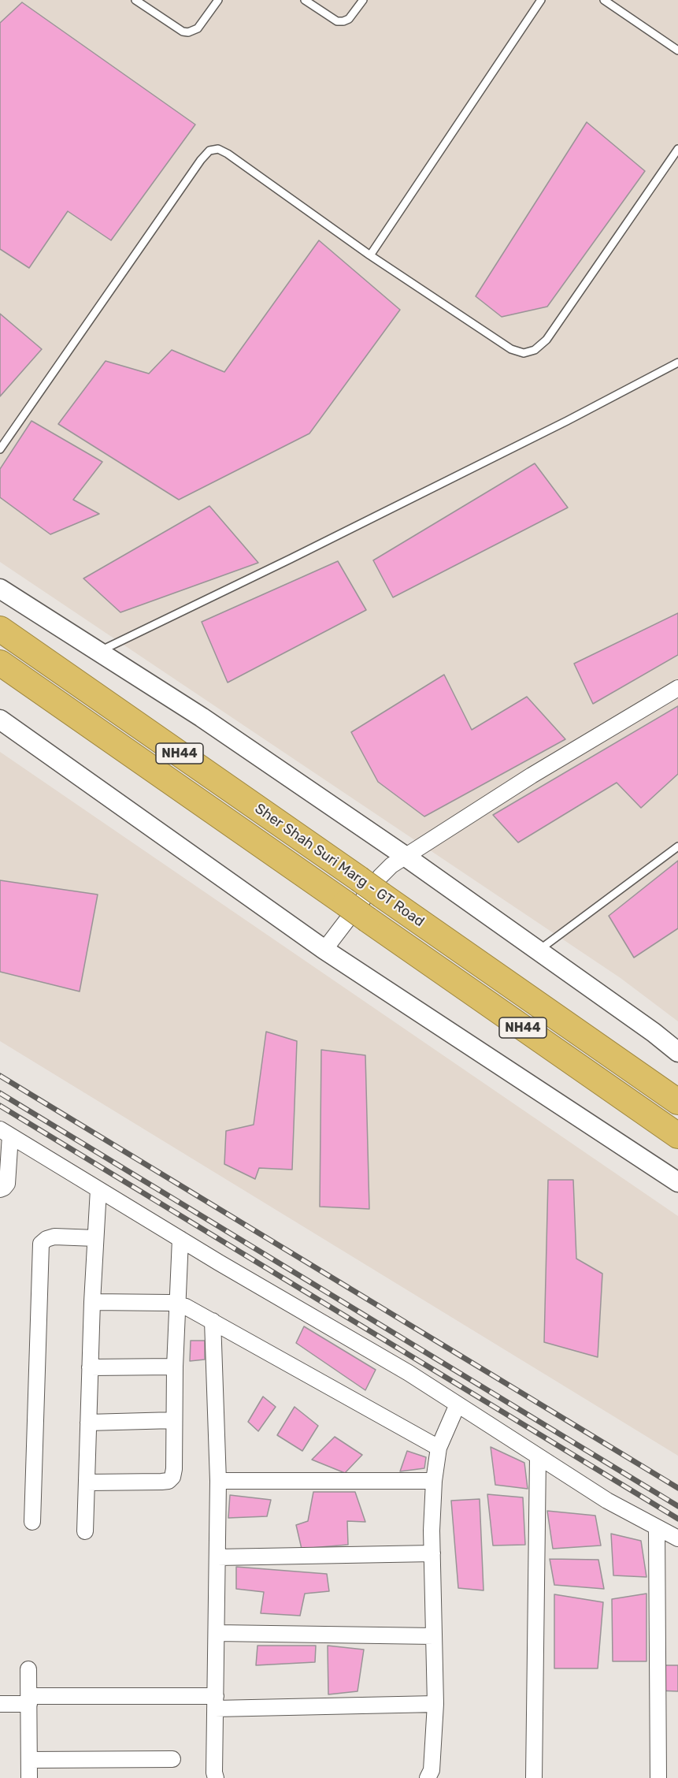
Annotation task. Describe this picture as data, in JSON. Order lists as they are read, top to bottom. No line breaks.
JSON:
{"streets":{"highway":["NH44","Sher Shah Suri Marg - GT Road"]}}
